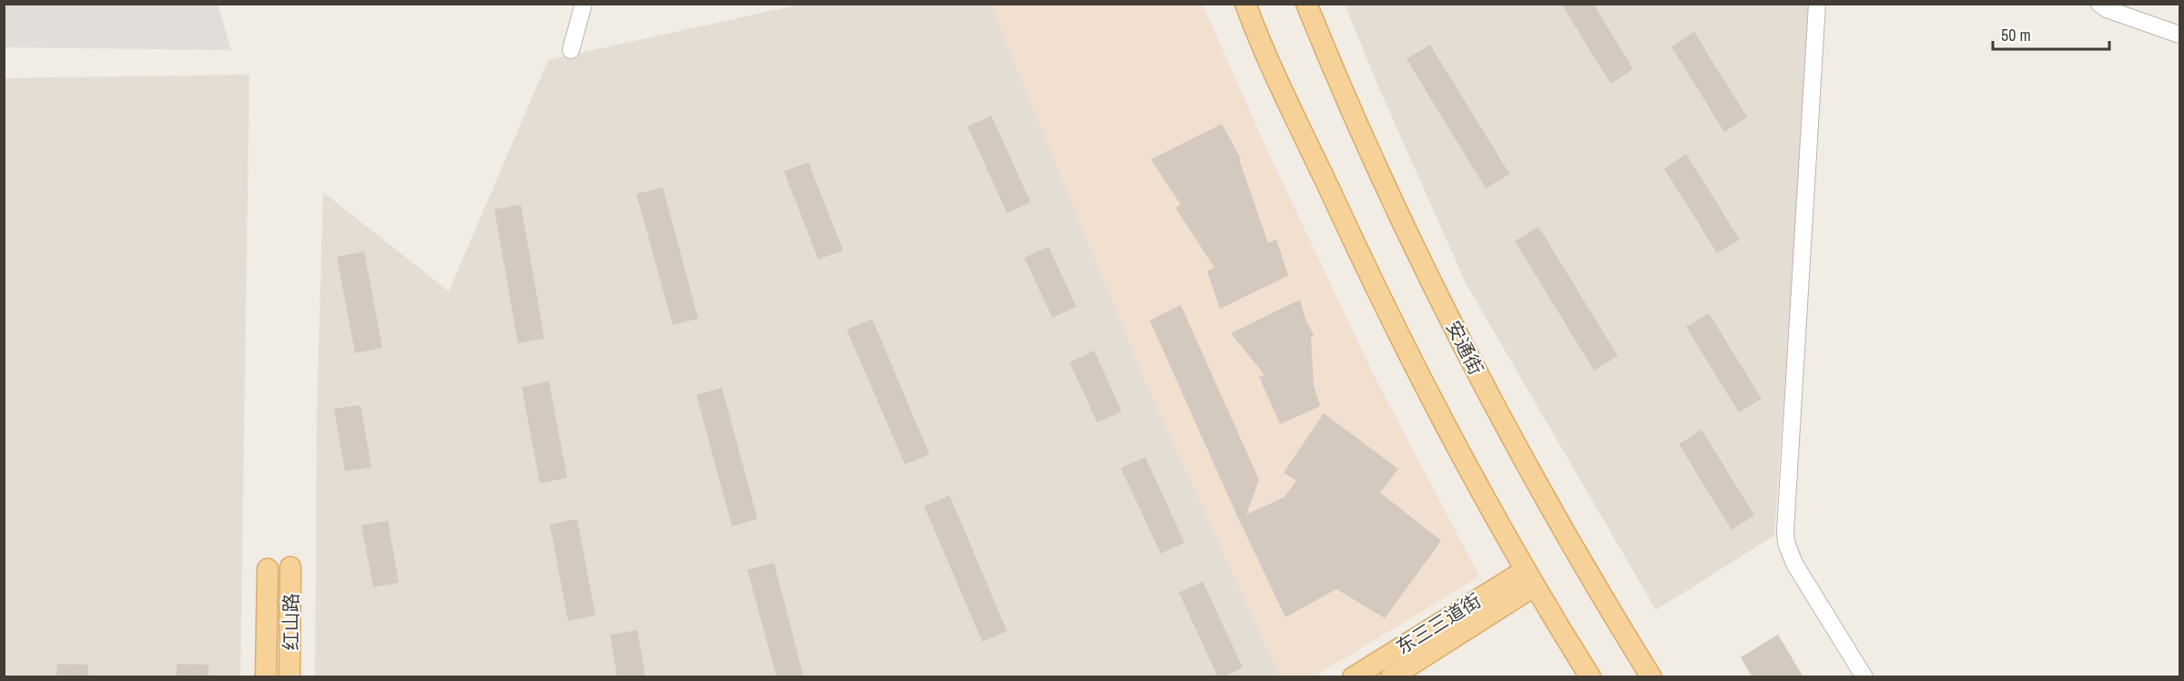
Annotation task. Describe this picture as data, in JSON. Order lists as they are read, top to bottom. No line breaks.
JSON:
{"streets":{"main road":["安通街","红山路","东三三道街"]},"scale_bar":"50 m"}
